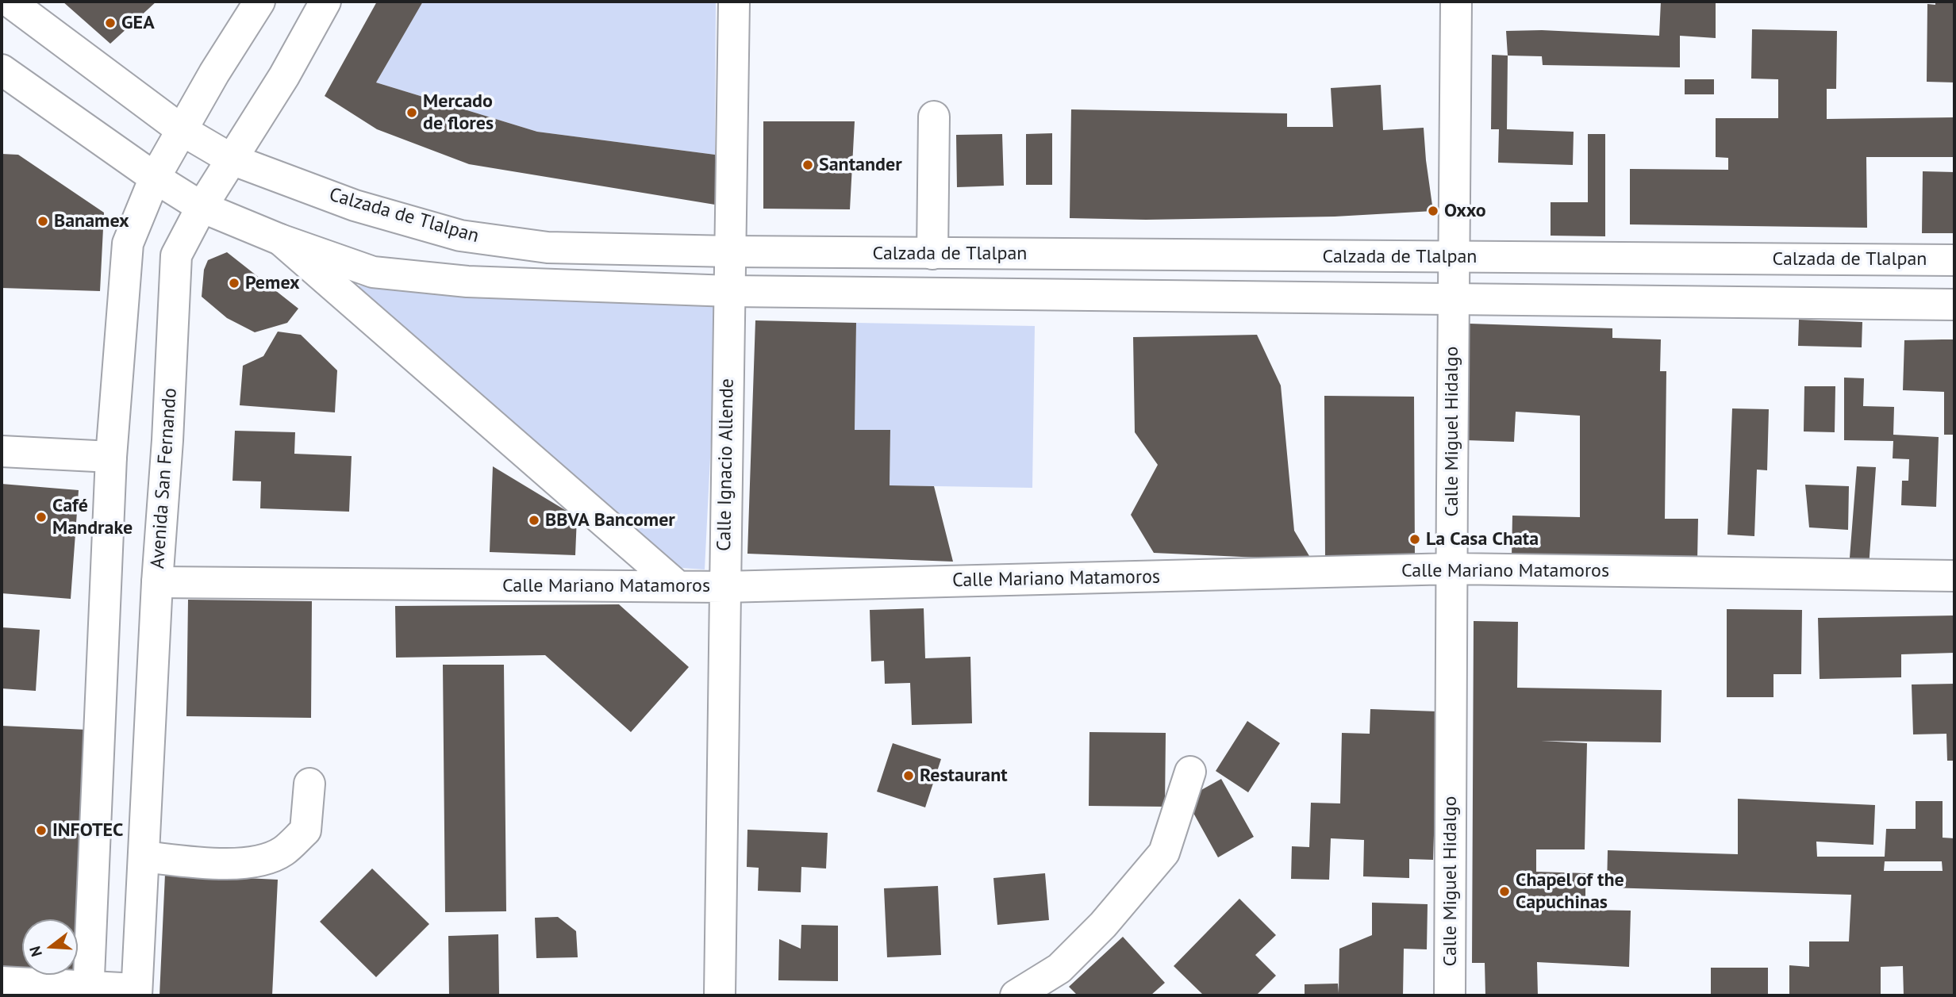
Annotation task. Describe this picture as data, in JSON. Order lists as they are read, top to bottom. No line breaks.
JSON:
{"streets":{"main road":["Calzada de Tlalpan","Calle Miguel Hidalgo","Calle Ignacio Allende","Avenida San Fernando","Calle Mariano Matamoros"]},"crossings":[["Calzada de Tlalpan","Calle Miguel Hidalgo"],["Calzada de Tlalpan","Calle Ignacio Allende"],["Calzada de Tlalpan","Avenida San Fernando"],["Calle Miguel Hidalgo","Calle Mariano Matamoros"],["Calle Ignacio Allende","Calle Mariano Matamoros"],["Avenida San Fernando","Calle Mariano Matamoros"]],"places":["GEA","Mercado de flores","Santander","Oxxo","Banamex","Pemex","Café Mandrake","BBVA Bancomer","La Casa Chata","Restaurant","INFOTEC","Chapel of the Capuchinas"],"north":"left"}
